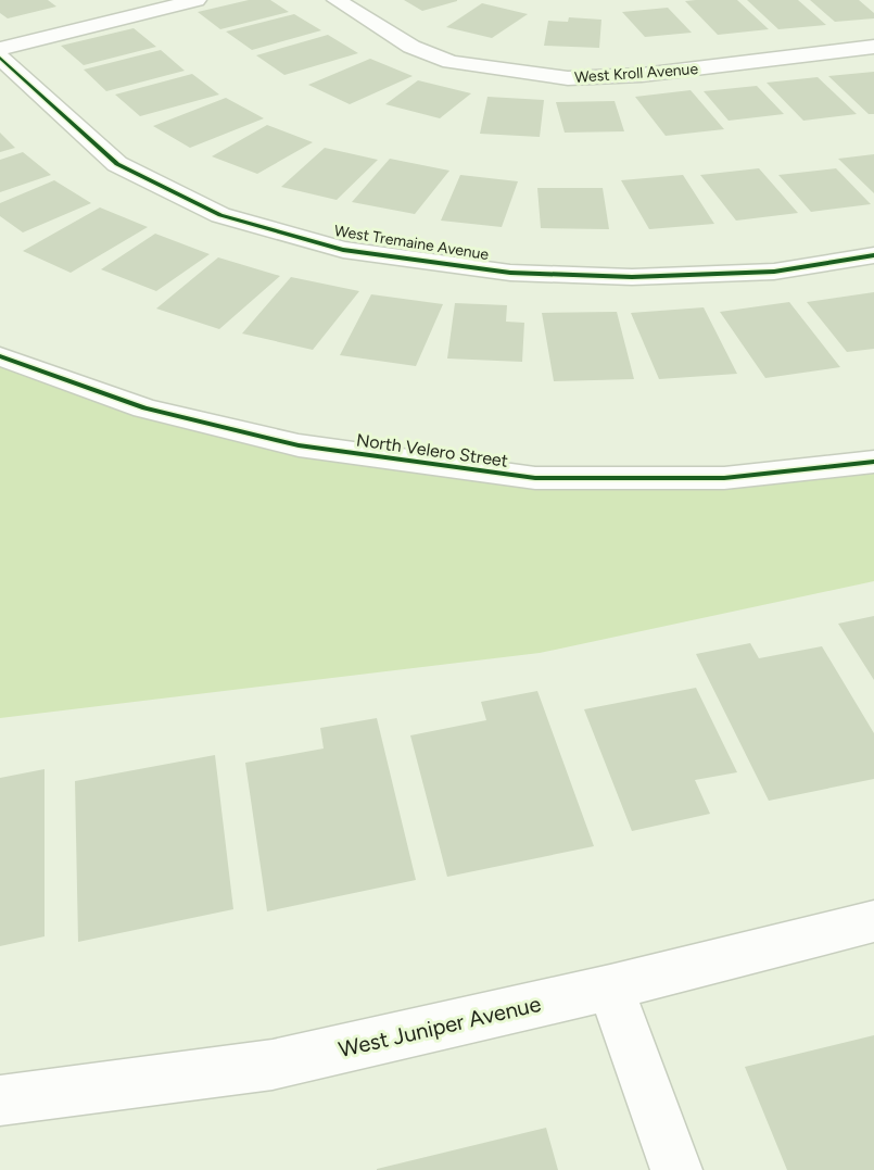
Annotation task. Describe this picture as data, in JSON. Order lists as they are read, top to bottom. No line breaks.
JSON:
{"streets":{"street":["West Kroll Avenue","West Tremaine Avenue","North Velero Street","West Juniper Avenue"]}}
